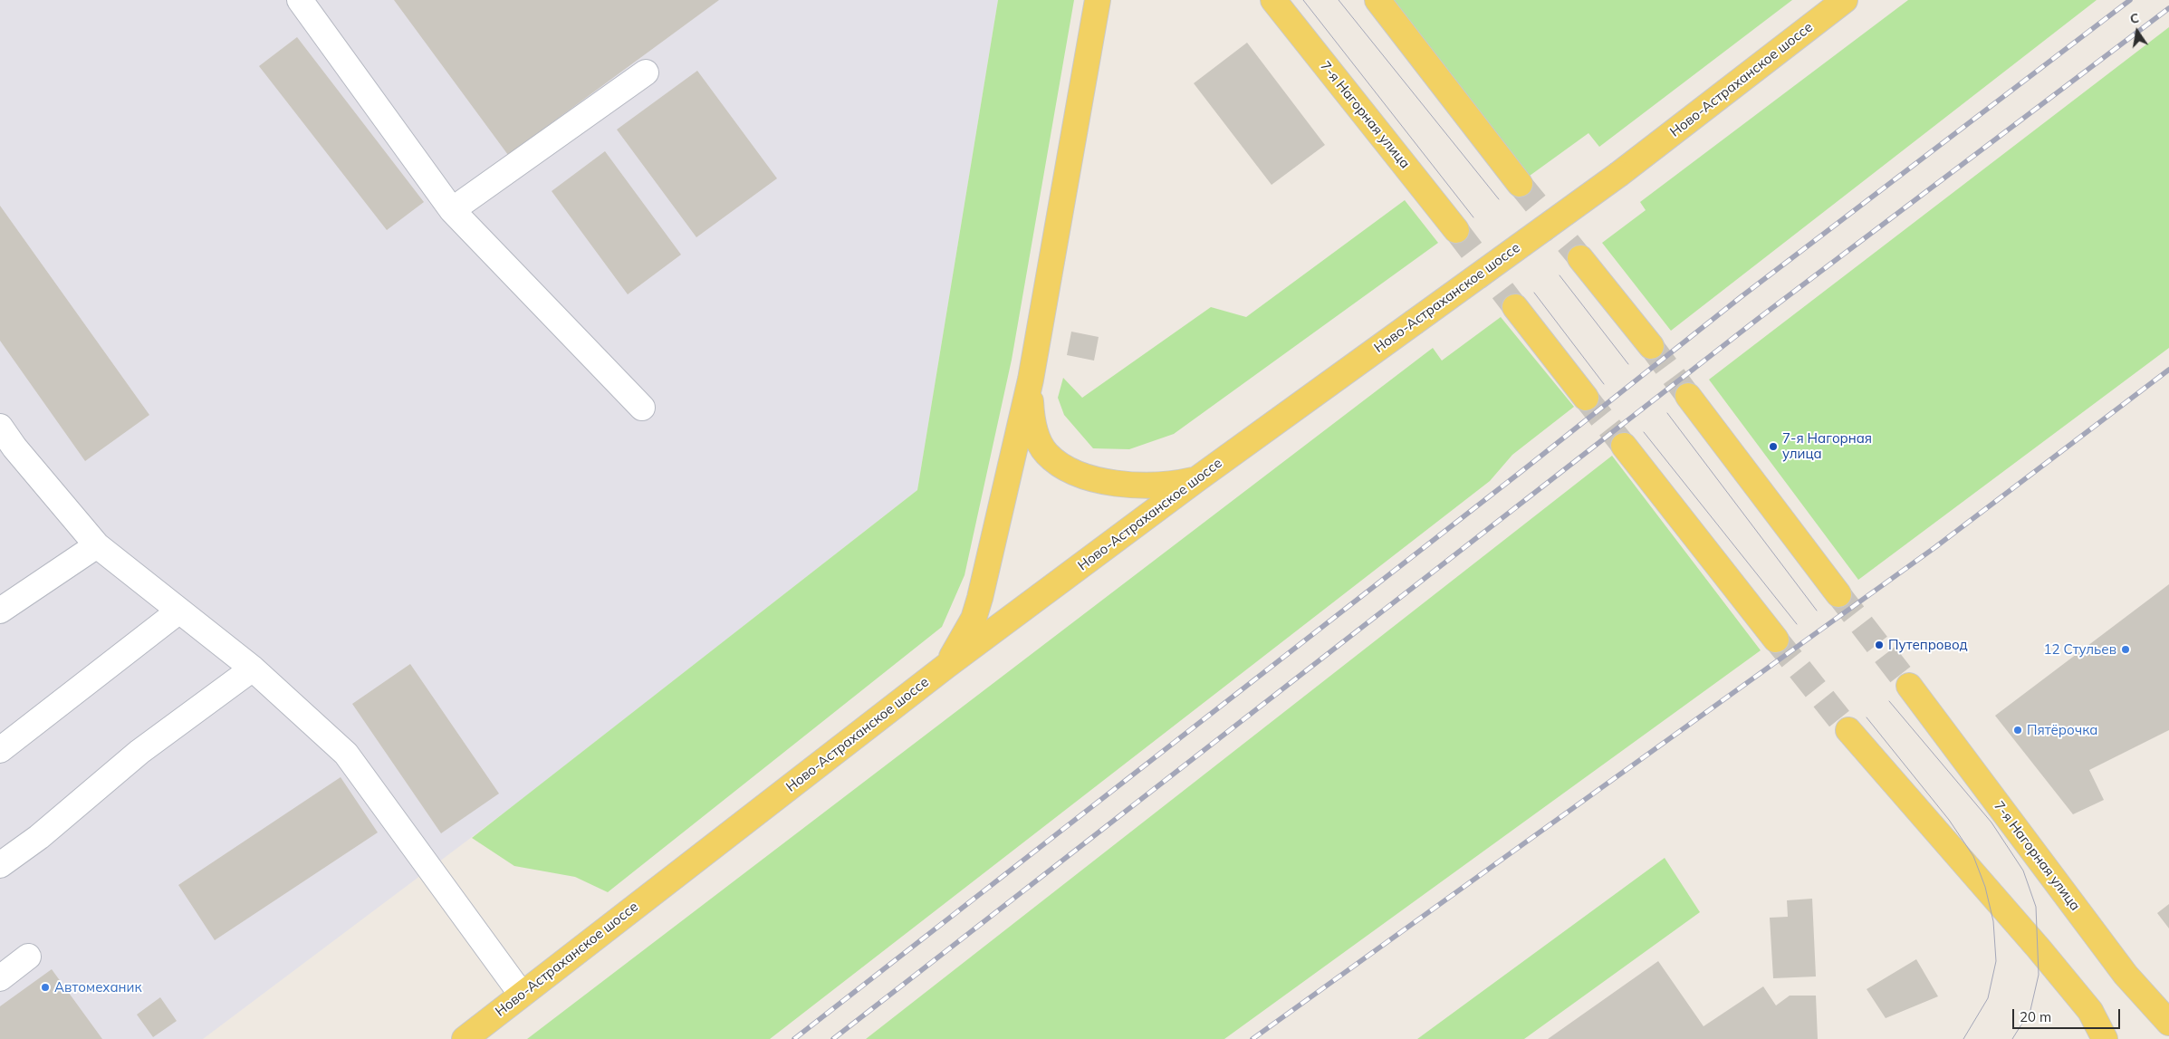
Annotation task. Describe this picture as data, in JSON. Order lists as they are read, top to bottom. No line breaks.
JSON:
{"streets":{"main road":["Ново-Астраханское шоссе","7-я Нагорная улица"]},"places":["7-я Нагорная улица","Путепровод","12 Стульев","Пятёрочка","Автомеханик"],"scale_bar":"20 m","north":"top"}
